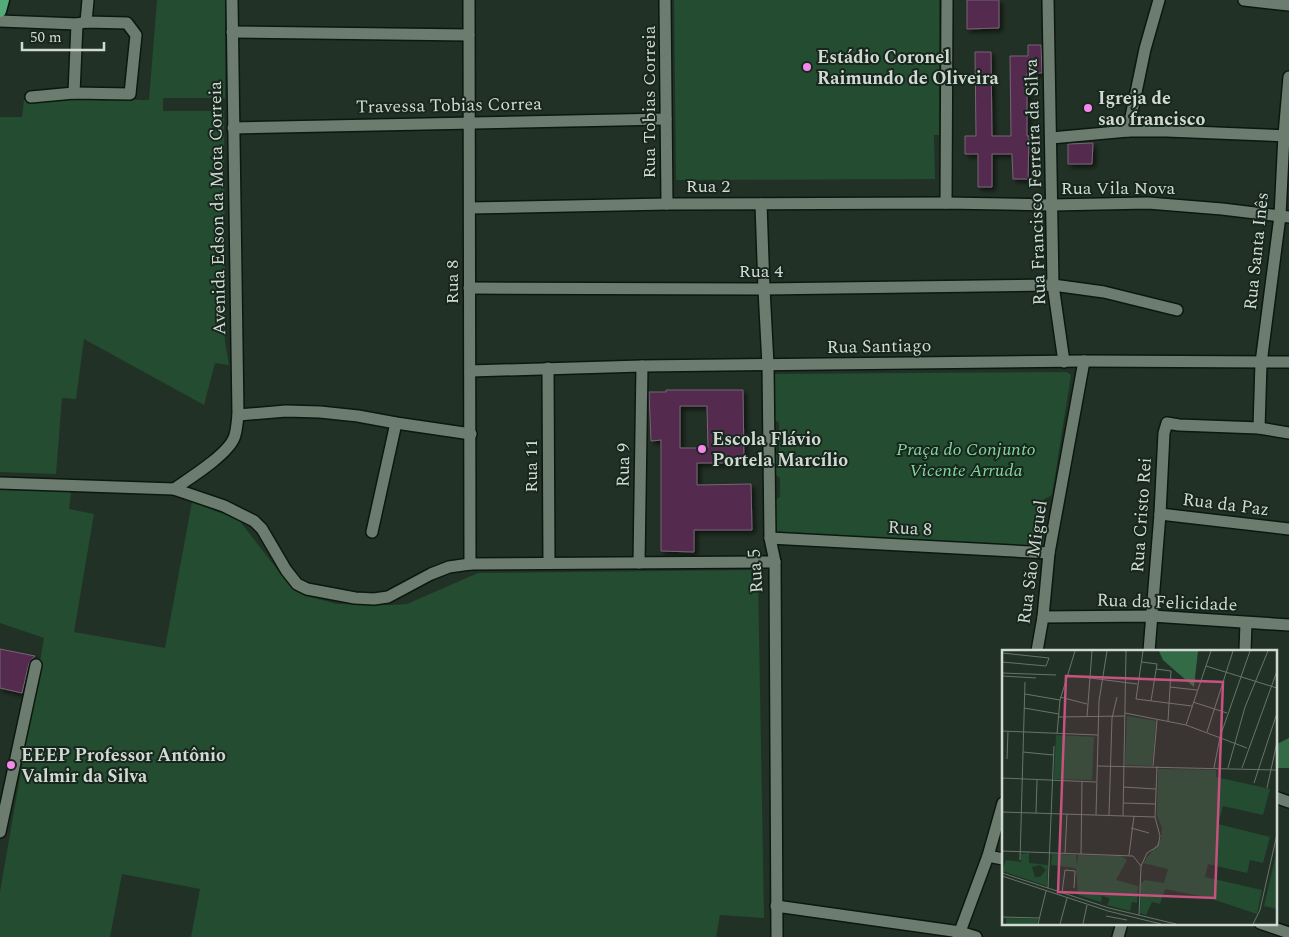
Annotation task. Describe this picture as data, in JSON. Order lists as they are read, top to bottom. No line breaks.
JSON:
{"streets":{"street":["Rua Tobias Correia","Travessa Tobias Correa","Rua Francisco Ferreira da Silva","Rua 2","Rua Vila Nova","Avenida Edson da Mota Correia","Rua Santa Inês","Rua 4","Rua 8","Rua Santiago","Rua 9","Rua 11","Rua da Paz","Rua Cristo Rei","Rua São Miguel","Rua 5","Rua da Felicidade"]},"crossings":[["Rua Tobias Correia","Travessa Tobias Correa"],["Rua Tobias Correia","Rua 2"],["Travessa Tobias Correa","Avenida Edson da Mota Correia"],["Travessa Tobias Correa","Rua 8"],["Rua Francisco Ferreira da Silva","Rua Vila Nova"],["Rua Francisco Ferreira da Silva","Rua 4"],["Rua Francisco Ferreira da Silva","Rua Santiago"],["Rua 2","Rua Vila Nova"],["Rua 2","Rua 8"],["Rua 2","Rua 5"],["Rua Vila Nova","Rua Santa Inês"],["Rua Santa Inês","Rua Santiago"],["Rua Santa Inês","Rua Cristo Rei"],["Rua 4","Rua 8"],["Rua 4","Rua 5"],["Rua 8","Rua Santiago"],["Rua 8","Rua São Miguel"],["Rua 8","Rua 5"],["Rua Santiago","Rua 9"],["Rua Santiago","Rua 11"],["Rua Santiago","Rua São Miguel"],["Rua Santiago","Rua 5"],["Rua da Paz","Rua Cristo Rei"],["Rua Cristo Rei","Rua da Felicidade"],["Rua São Miguel","Rua da Felicidade"]],"parks":["Praça do Conjunto Vicente Arruda"],"places":["Estádio Coronel Raimundo de Oliveira","Igreja de sao francisco","Escola Flávio Portela Marcílio","EEEP Professor Antônio Valmir da Silva"],"scale_bar":"50 m"}
